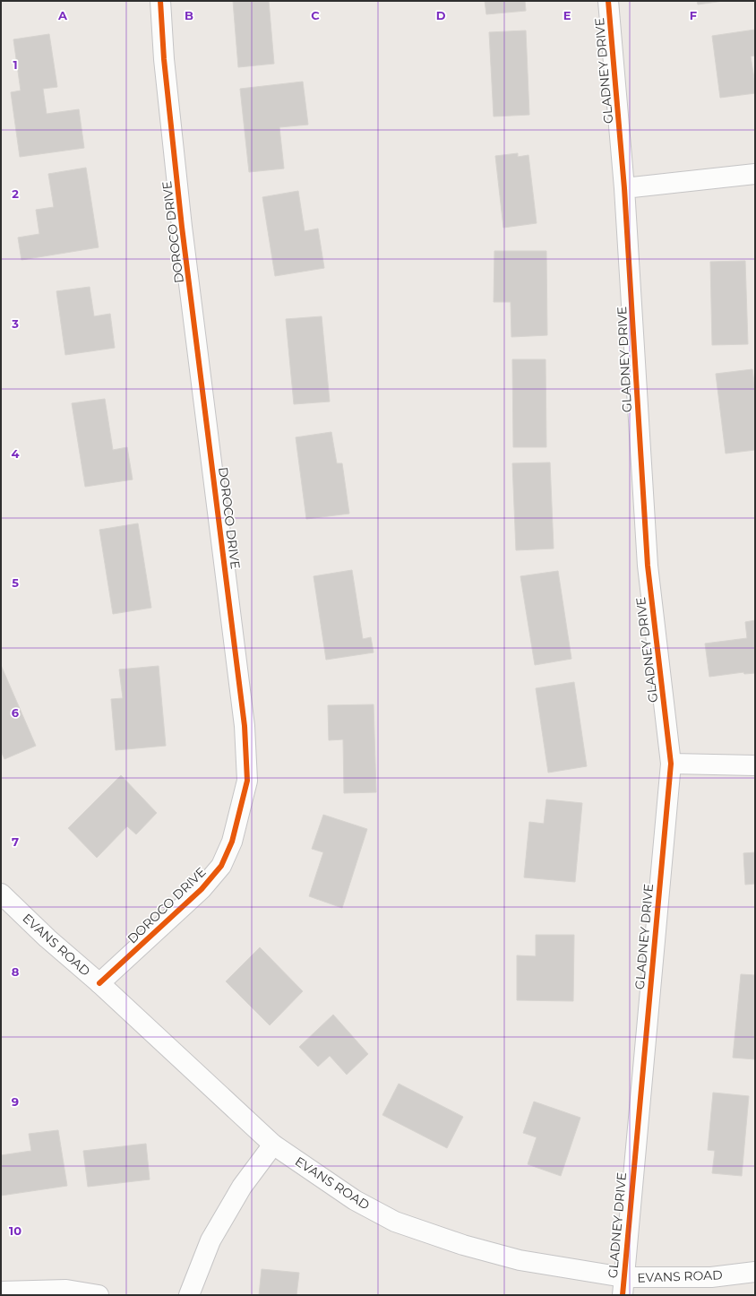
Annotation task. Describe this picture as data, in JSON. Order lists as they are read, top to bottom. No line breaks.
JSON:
{"streets":{"street":["GLADNEY DRIVE","DOROCO DRIVE","EVANS ROAD"]},"crossings":[["GLADNEY DRIVE","EVANS ROAD"],["DOROCO DRIVE","EVANS ROAD"]],"grid":{"columns":["A","B","C","D","E","F"],"rows":["1","2","3","4","5","6","7","8","9","10"]}}
